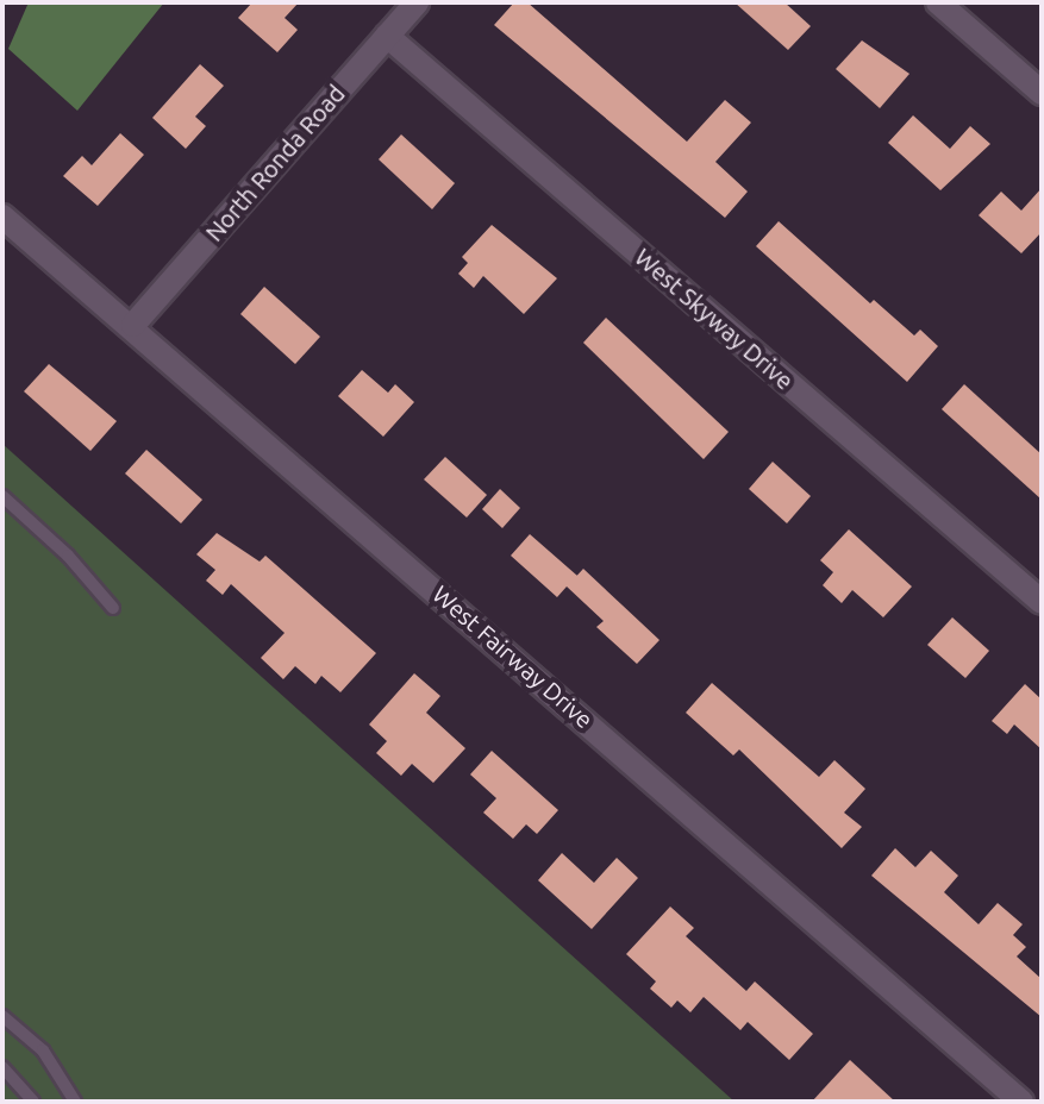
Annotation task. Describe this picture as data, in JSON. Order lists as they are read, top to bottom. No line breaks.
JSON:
{"streets":{"street":["North Ronda Road","West Skyway Drive","West Fairway Drive"]},"crossings":[["North Ronda Road","West Skyway Drive"],["North Ronda Road","West Fairway Drive"]]}
